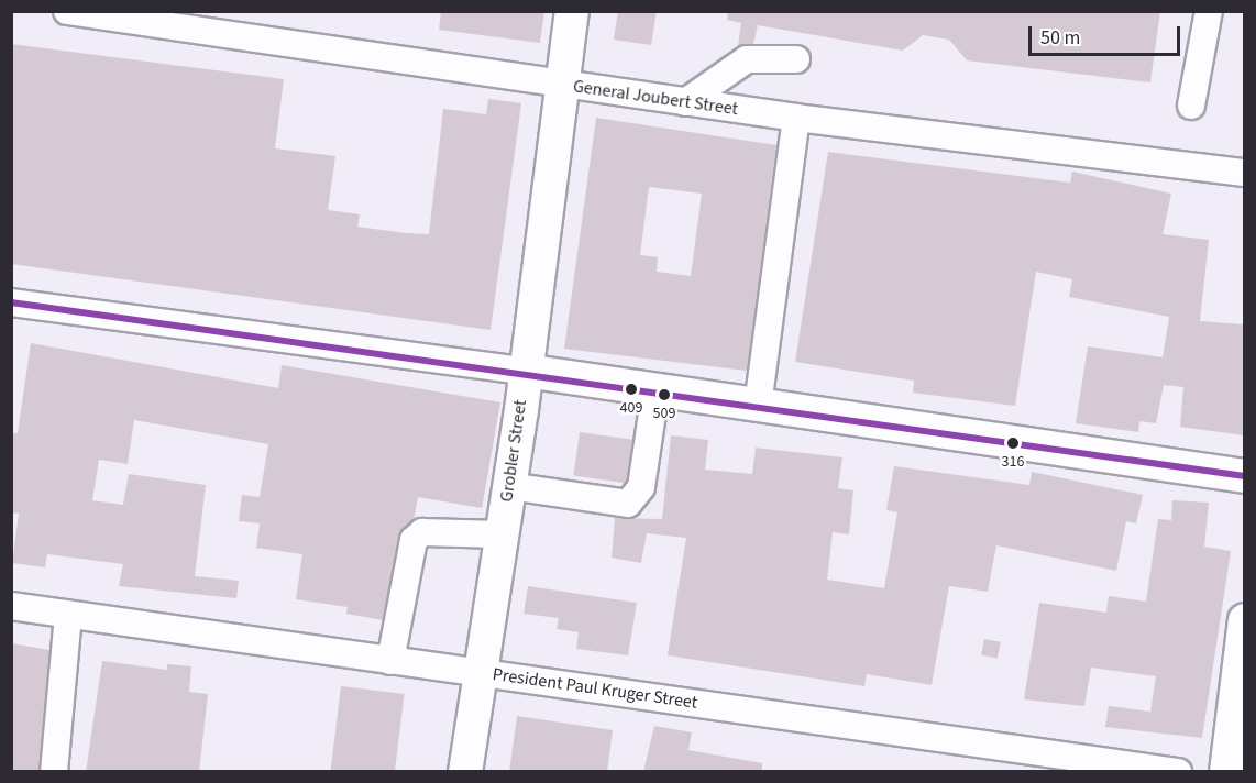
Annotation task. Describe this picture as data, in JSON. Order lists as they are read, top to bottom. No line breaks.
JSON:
{"streets":{"main road":["Grobler Street"],"street":["General Joubert Street","President Paul Kruger Street"]},"crossings":[["General Joubert Street","Grobler Street"],["Grobler Street","President Paul Kruger Street"]],"places":["409","509","316"],"scale_bar":"50 m"}
